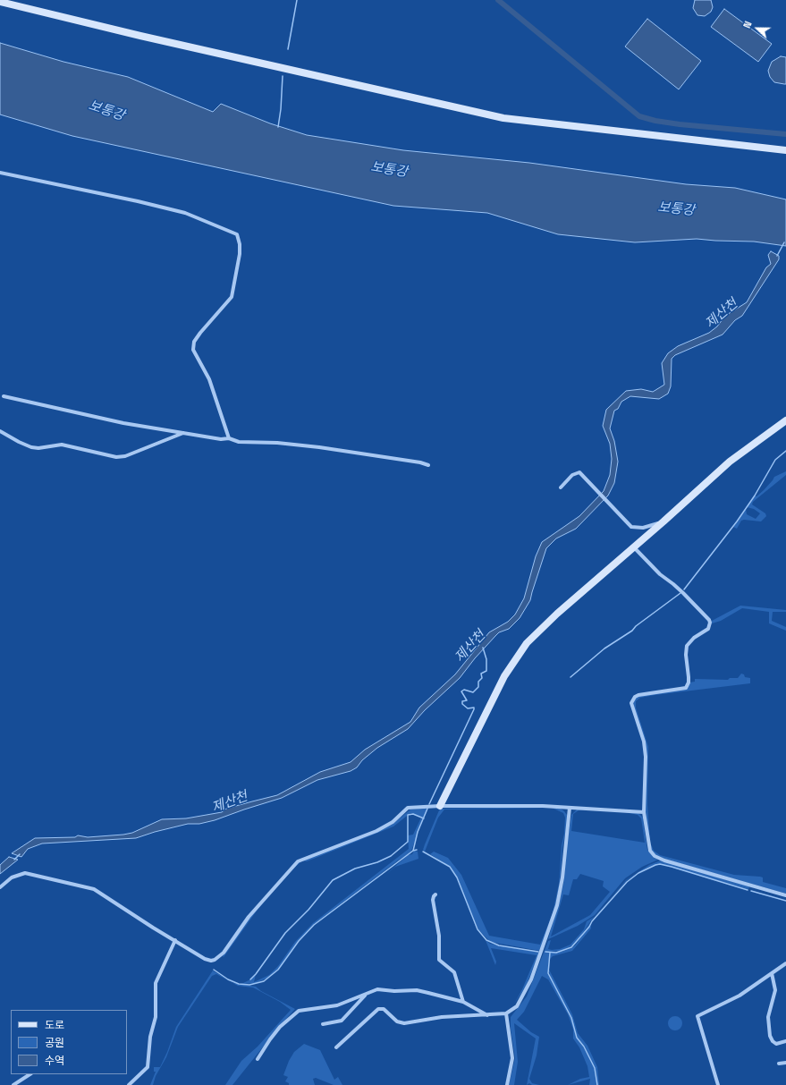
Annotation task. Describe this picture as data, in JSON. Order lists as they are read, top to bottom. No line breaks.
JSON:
{"water":["보통강","제산천"],"legend":["도로","공원","수역"],"north":"left"}
